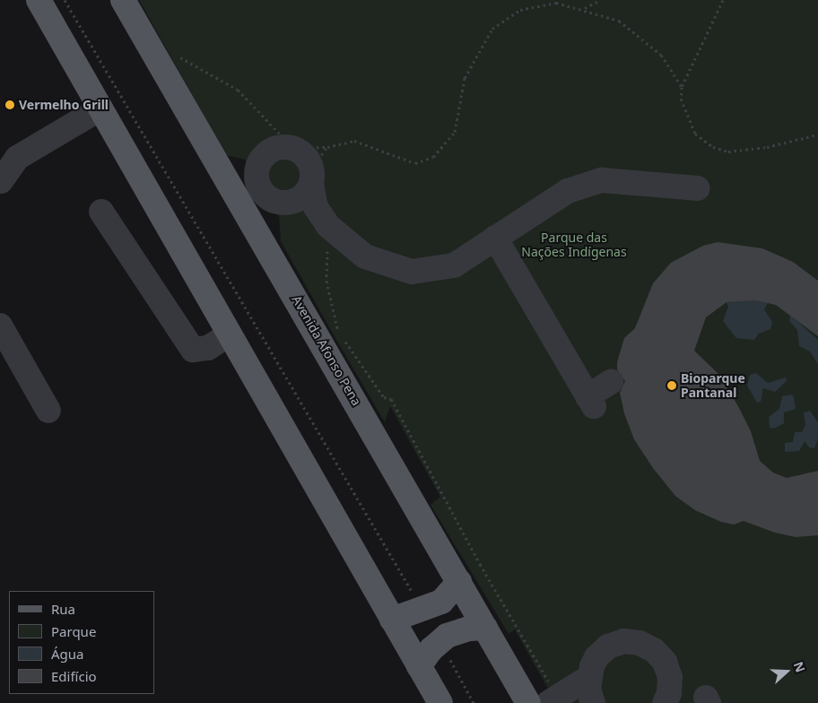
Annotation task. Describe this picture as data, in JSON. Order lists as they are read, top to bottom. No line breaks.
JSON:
{"streets":{"main road":["Avenida Afonso Pena"]},"parks":["Parque das Nações Indígenas"],"places":["Vermelho Grill","Bioparque Pantanal"],"legend":["Rua","Parque","Água","Edifício"],"north":"right"}
